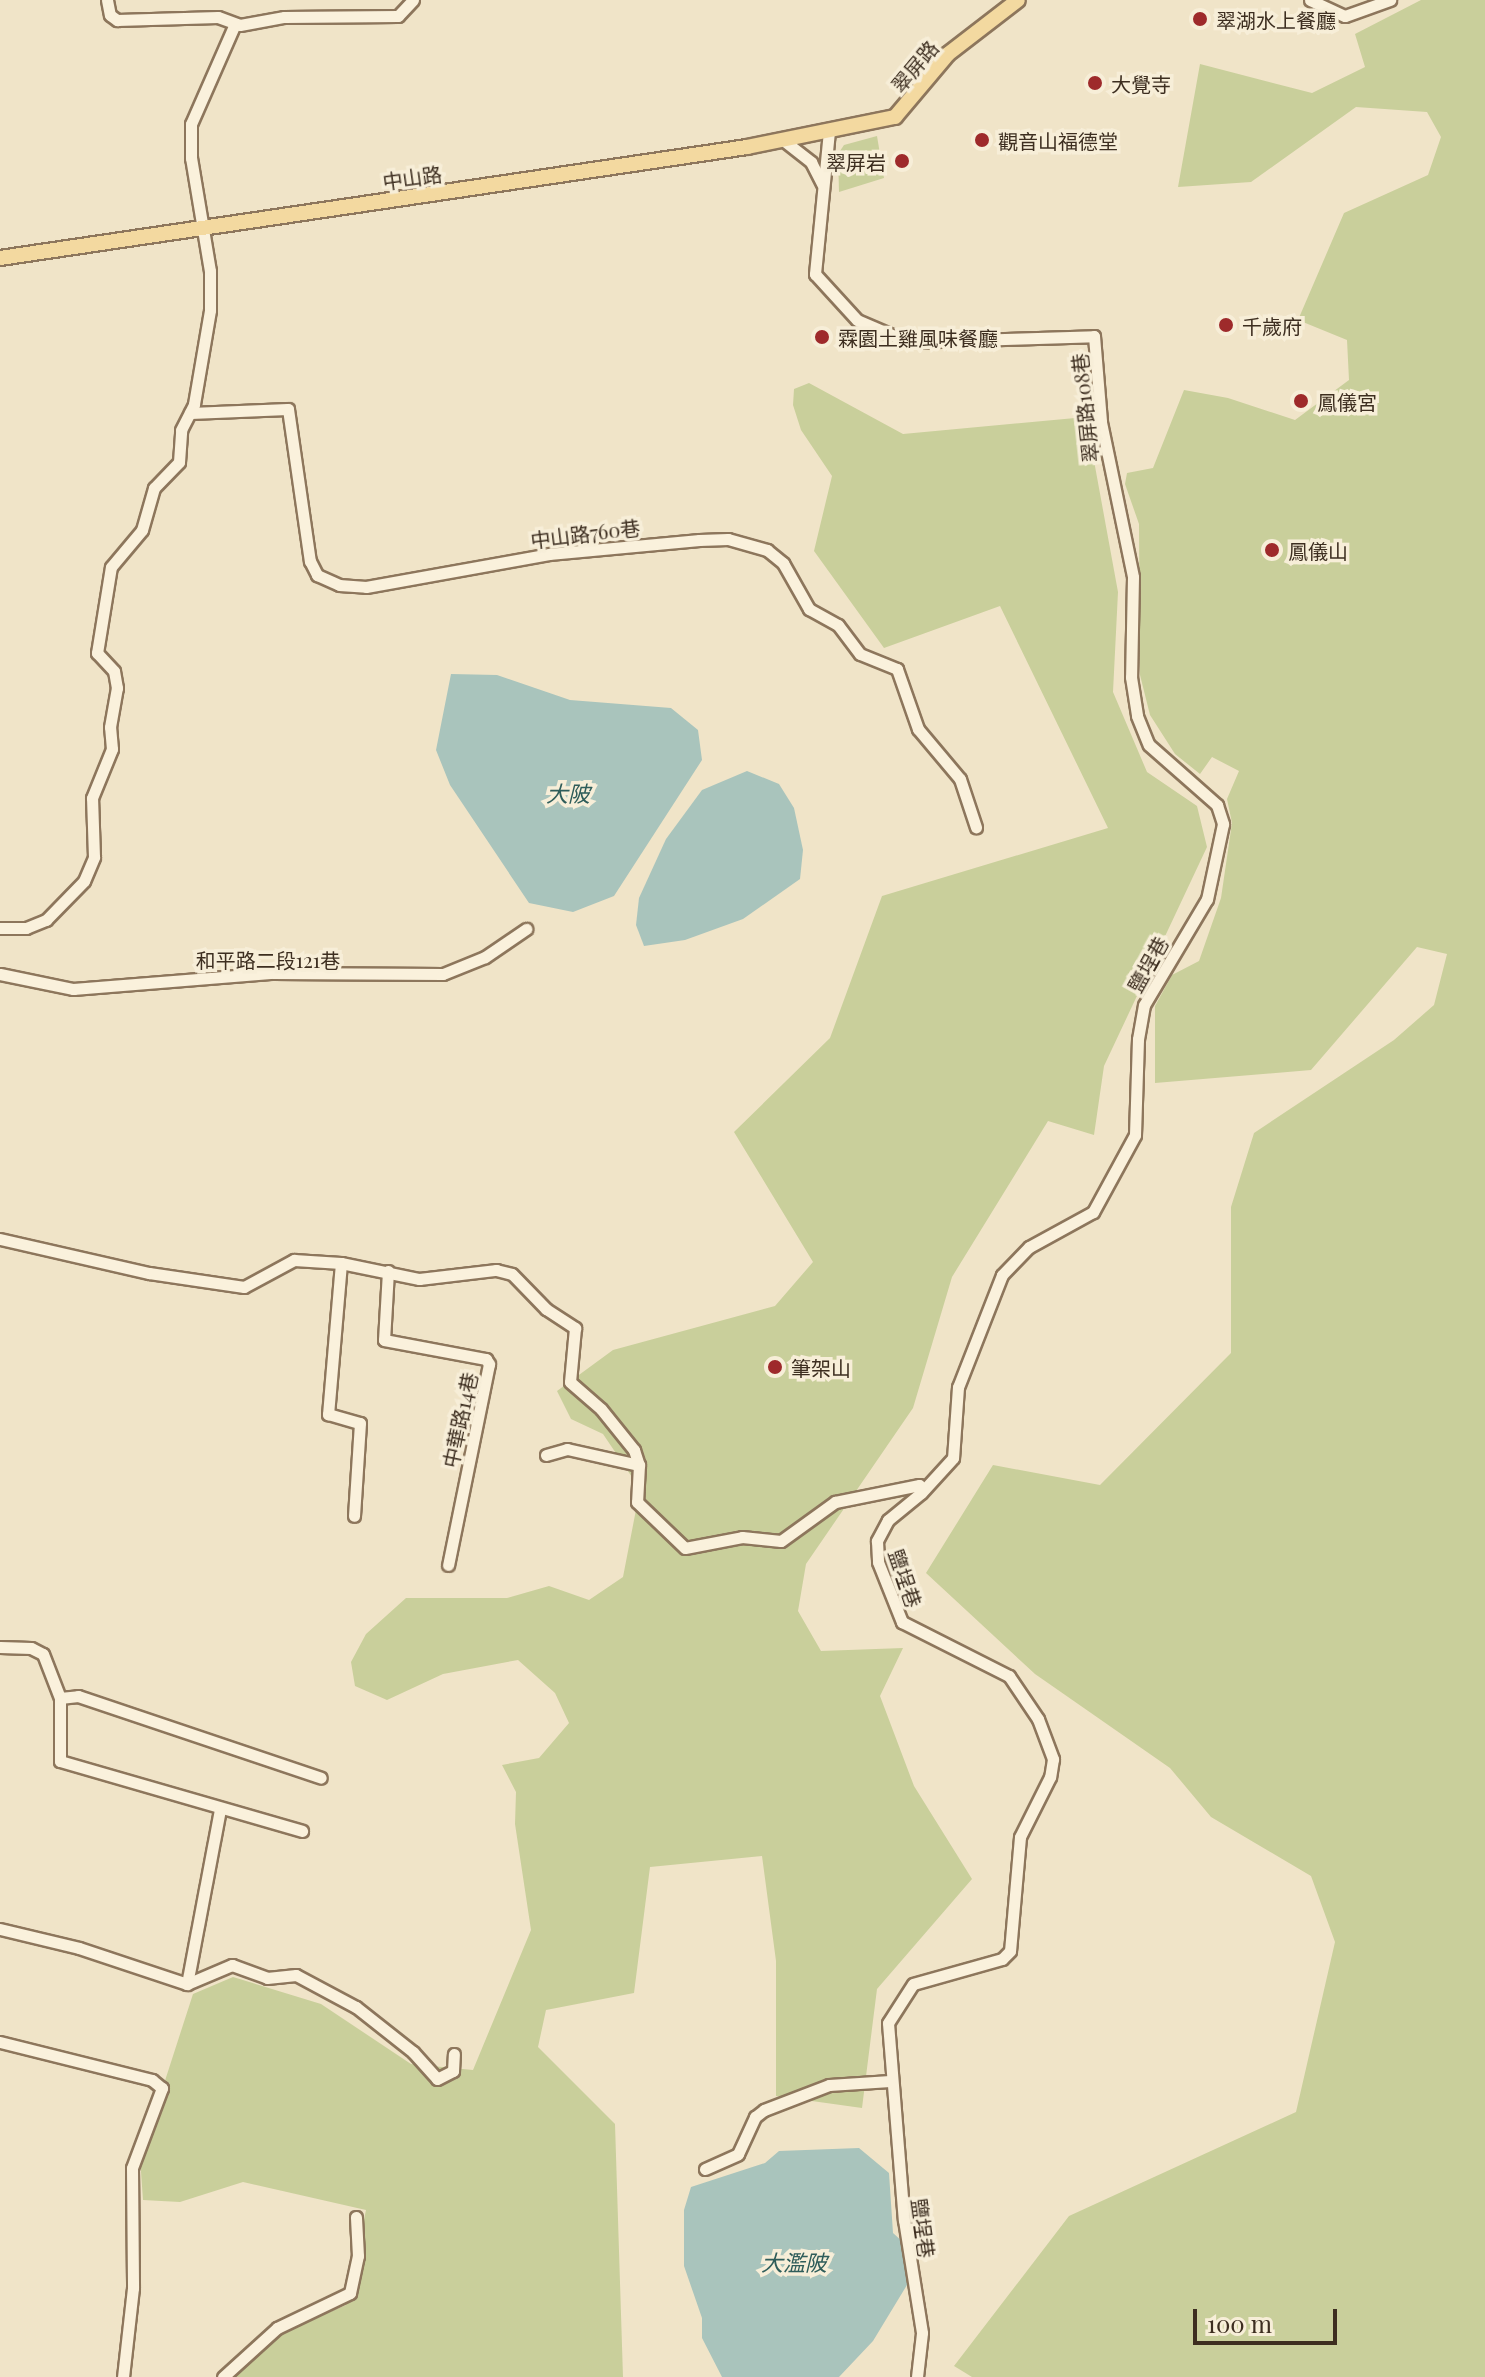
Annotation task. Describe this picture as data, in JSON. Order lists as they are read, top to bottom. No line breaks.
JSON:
{"streets":{"main road":["翠屏路","中山路"],"street":["翠屏路108巷","中山路760巷","和平路二段121巷","鹽埕巷","中華路14巷"]},"crossings":[["翠屏路","中山路"],["翠屏路","翠屏路108巷"],["中山路","翠屏路108巷"],["翠屏路108巷","鹽埕巷"]],"water":["大陂","大濫陂"],"places":["翠湖水上餐廳","大覺寺","觀音山福德堂","翠屏岩","千歲府","霖園土雞風味餐廳","鳳儀宮","鳳儀山","筆架山"],"scale_bar":"100 m"}
